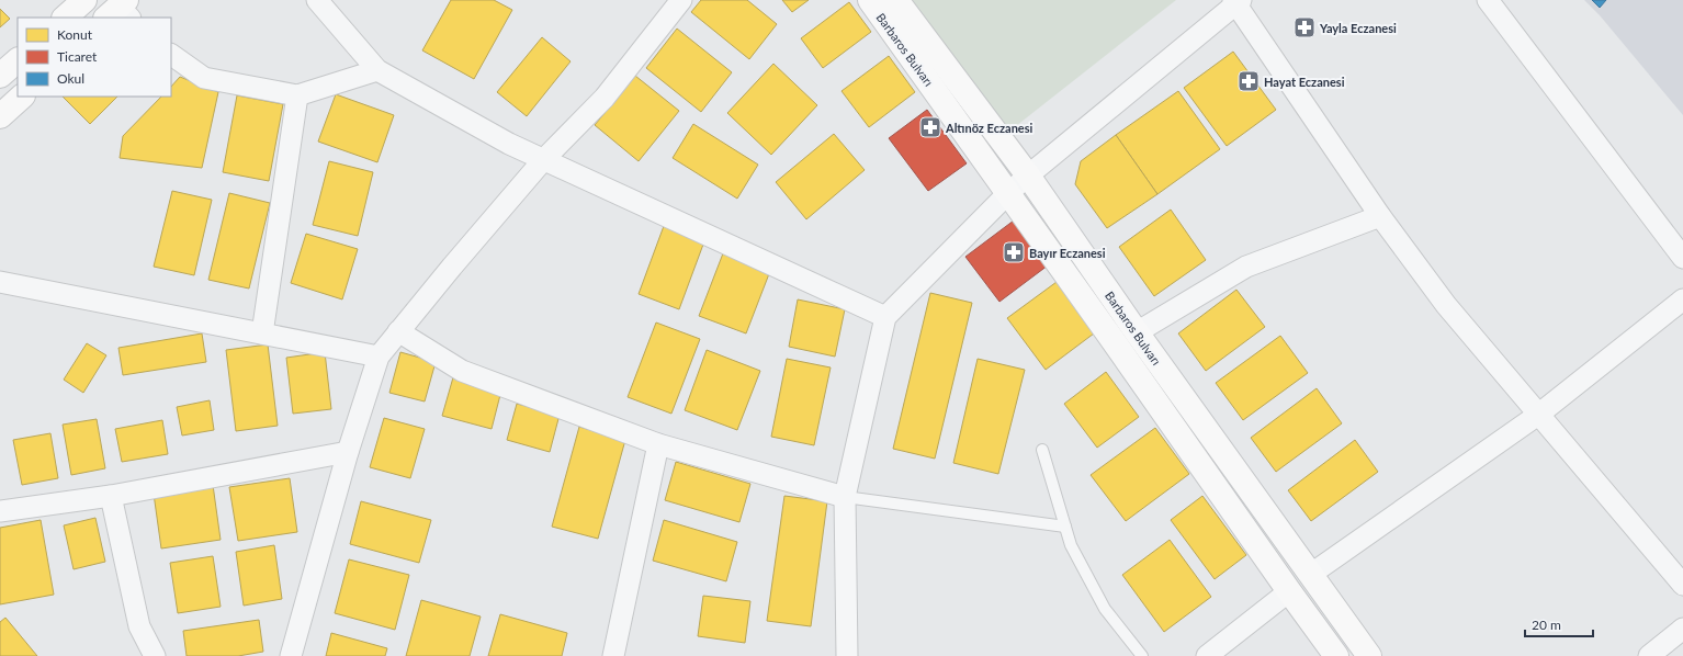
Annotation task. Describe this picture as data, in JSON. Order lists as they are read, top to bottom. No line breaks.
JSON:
{"streets":{"street":["Barbaros Bulvarı"]},"places":{"pharmacy":["Yayla Eczanesi","Hayat Eczanesi","Altınöz Eczanesi","Bayır Eczanesi"]},"legend":["Konut","Ticaret","Okul"],"scale_bar":"20 m"}
